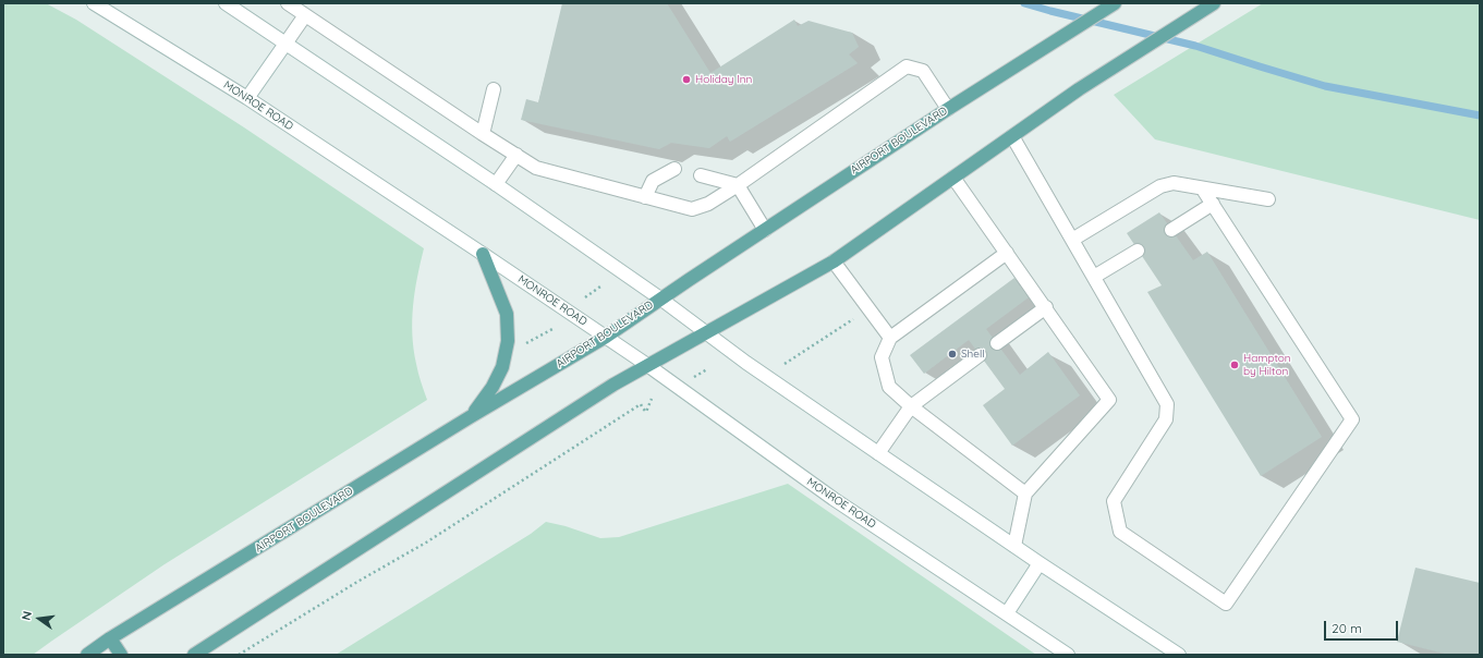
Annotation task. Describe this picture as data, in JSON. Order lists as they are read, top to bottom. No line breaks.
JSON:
{"streets":{"main road":["MONROE ROAD","AIRPORT BOULEVARD"]},"crossings":[["MONROE ROAD","AIRPORT BOULEVARD"]],"places":["Holiday Inn","Shell","Hampton by Hilton"],"scale_bar":"20 m","north":"left"}
